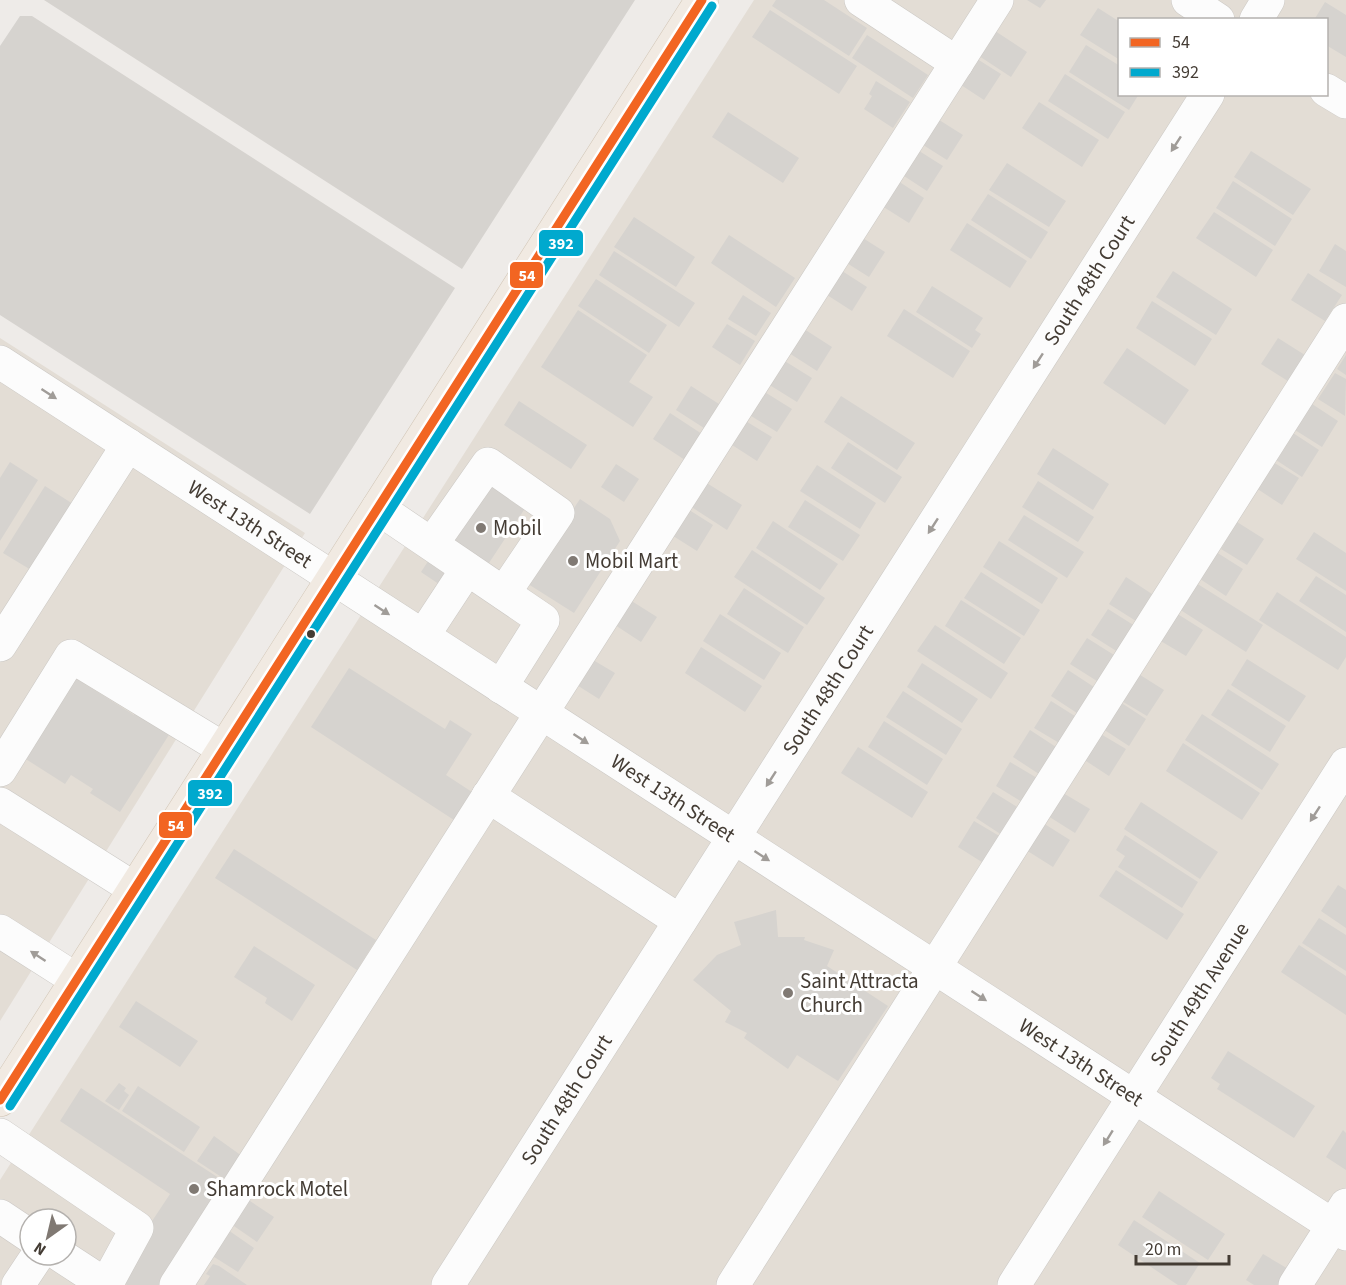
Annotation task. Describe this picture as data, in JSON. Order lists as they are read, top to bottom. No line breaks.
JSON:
{"streets":{"street":["South 48th Court","West 13th Street","South 49th Avenue"]},"crossings":[["South 48th Court","West 13th Street"],["West 13th Street","South 49th Avenue"]],"places":["Mobil","Mobil Mart","Saint Attracta Church","Shamrock Motel"],"lines":["transit line 54","transit line 392"],"legend":["54","392"],"scale_bar":"20 m","north":"bottom left"}
